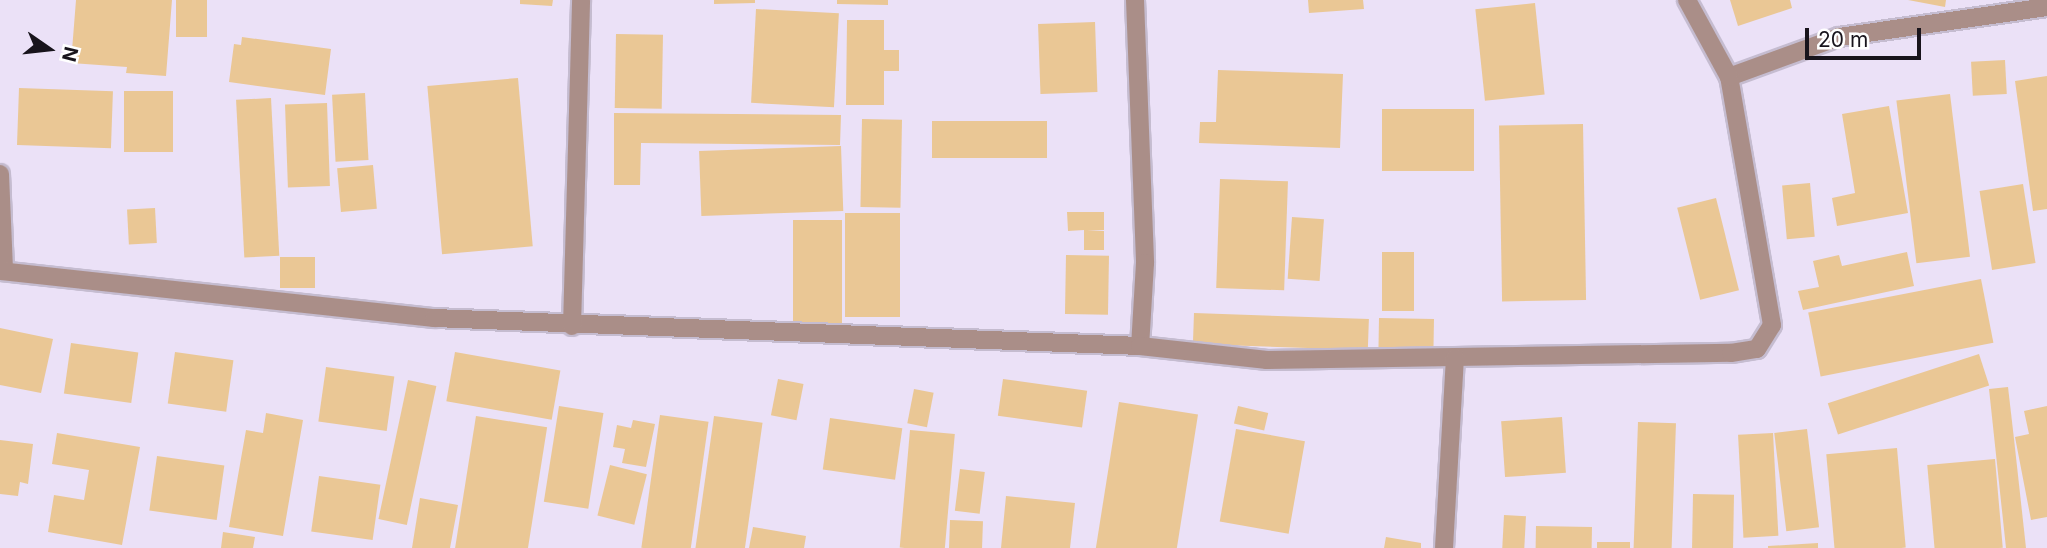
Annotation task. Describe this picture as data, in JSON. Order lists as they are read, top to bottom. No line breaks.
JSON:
{"scale_bar":"20 m","north":"right"}
